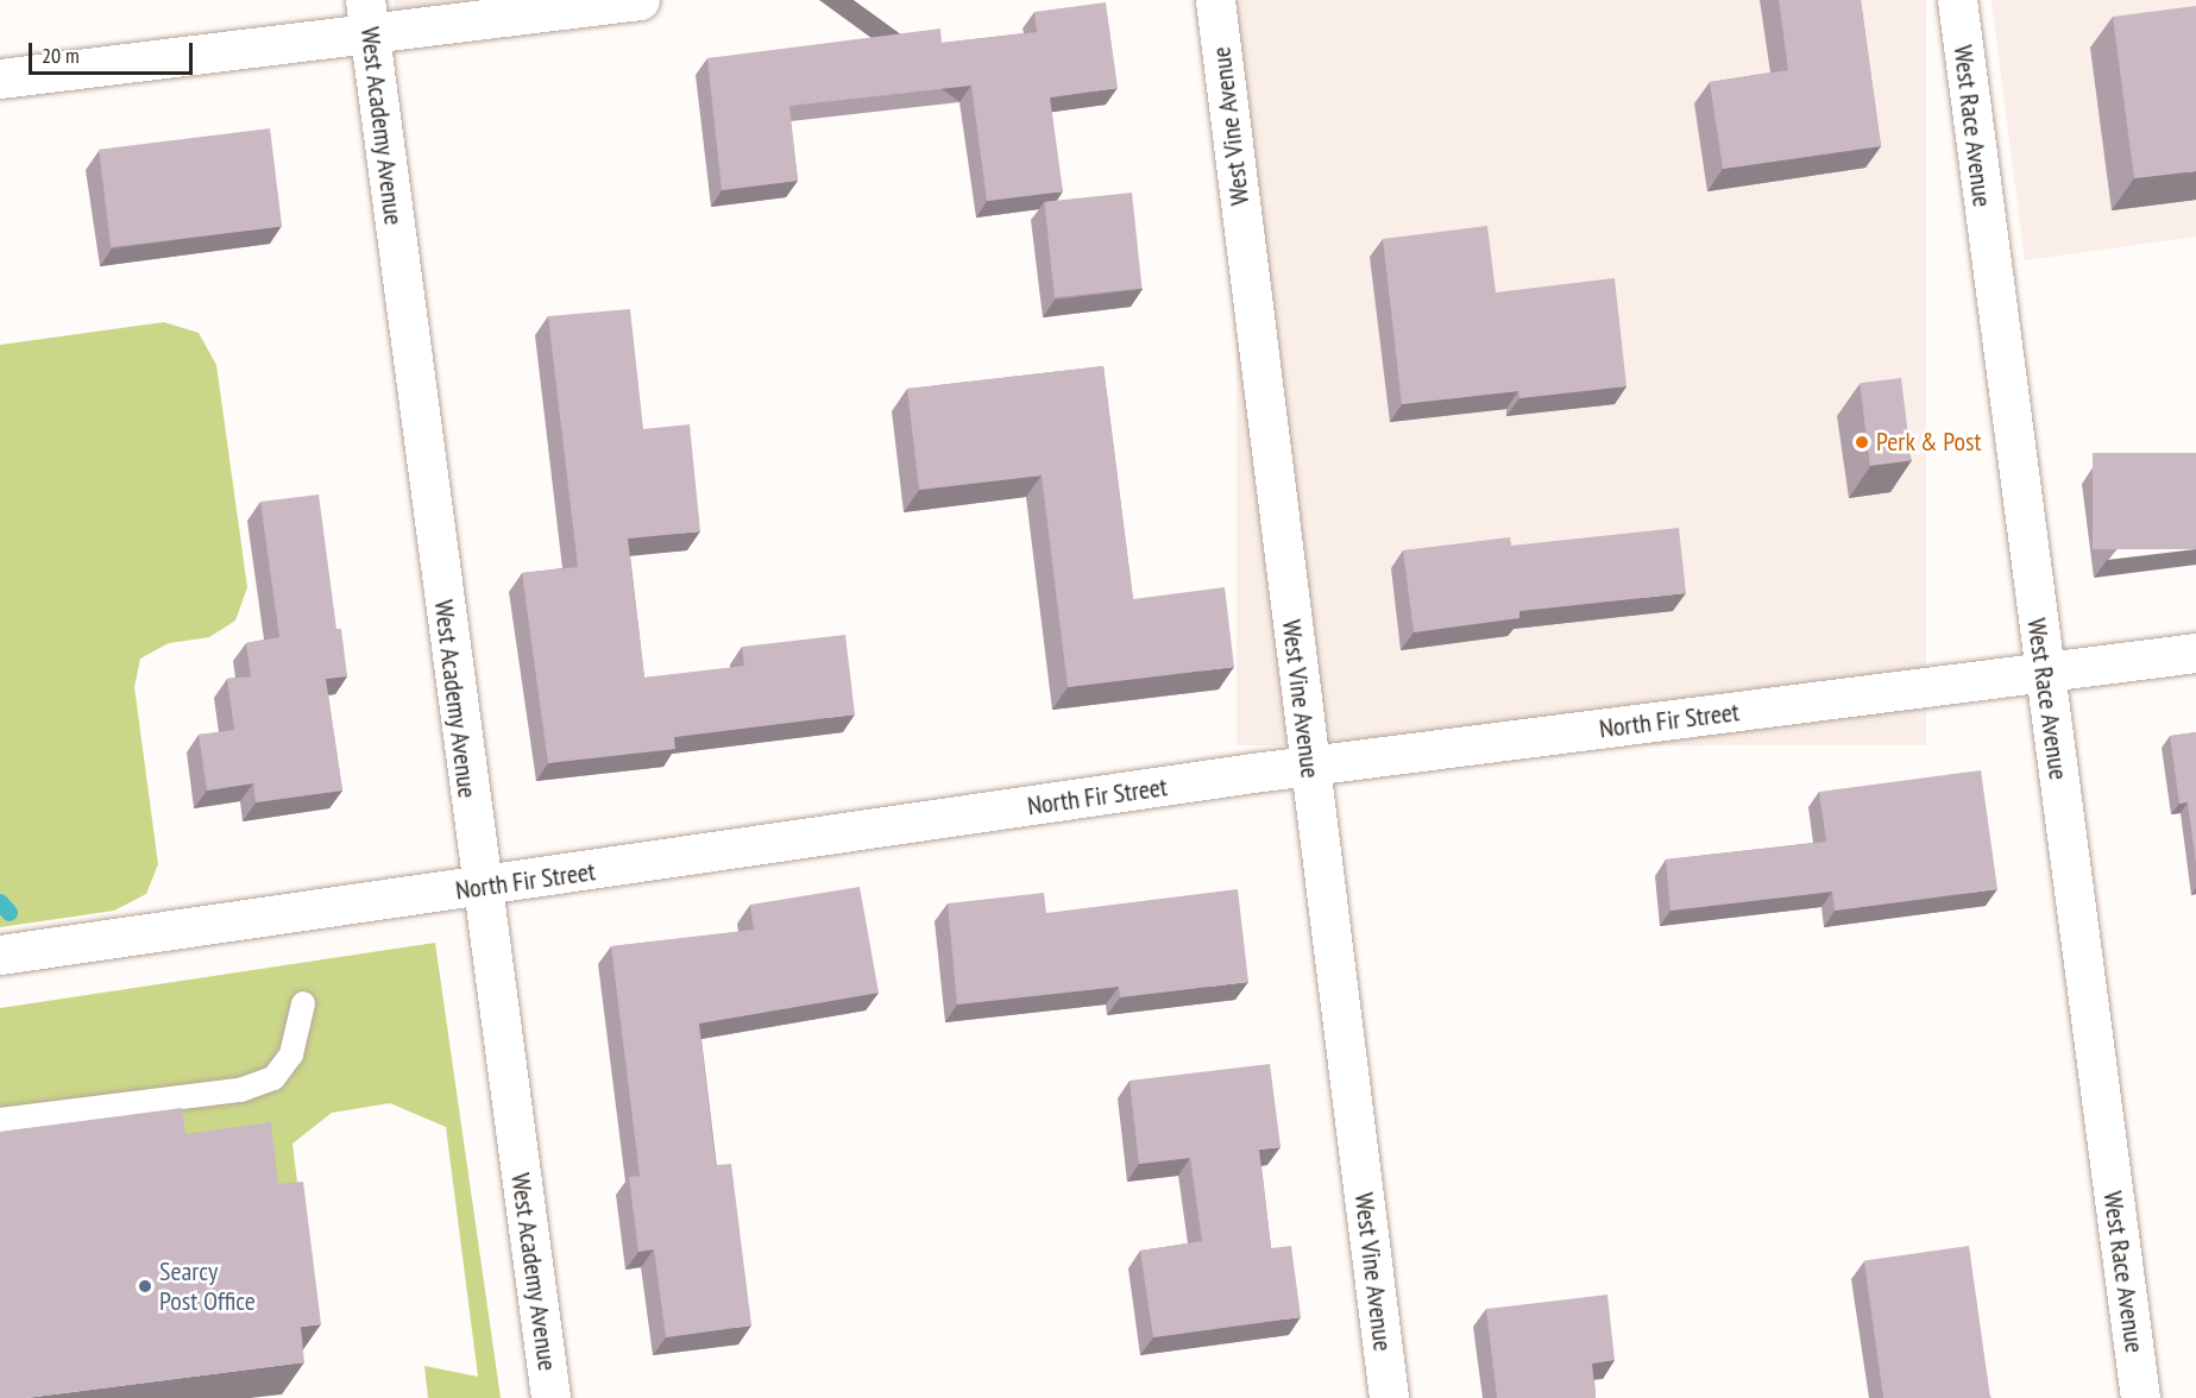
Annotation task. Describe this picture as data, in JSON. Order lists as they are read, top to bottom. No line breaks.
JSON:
{"streets":{"street":["West Academy Avenue","West Vine Avenue","West Race Avenue","North Fir Street"]},"crossings":[["West Academy Avenue","North Fir Street"],["West Vine Avenue","North Fir Street"],["West Race Avenue","North Fir Street"]],"places":["Perk & Post","Searcy Post Office"],"scale_bar":"20 m"}
